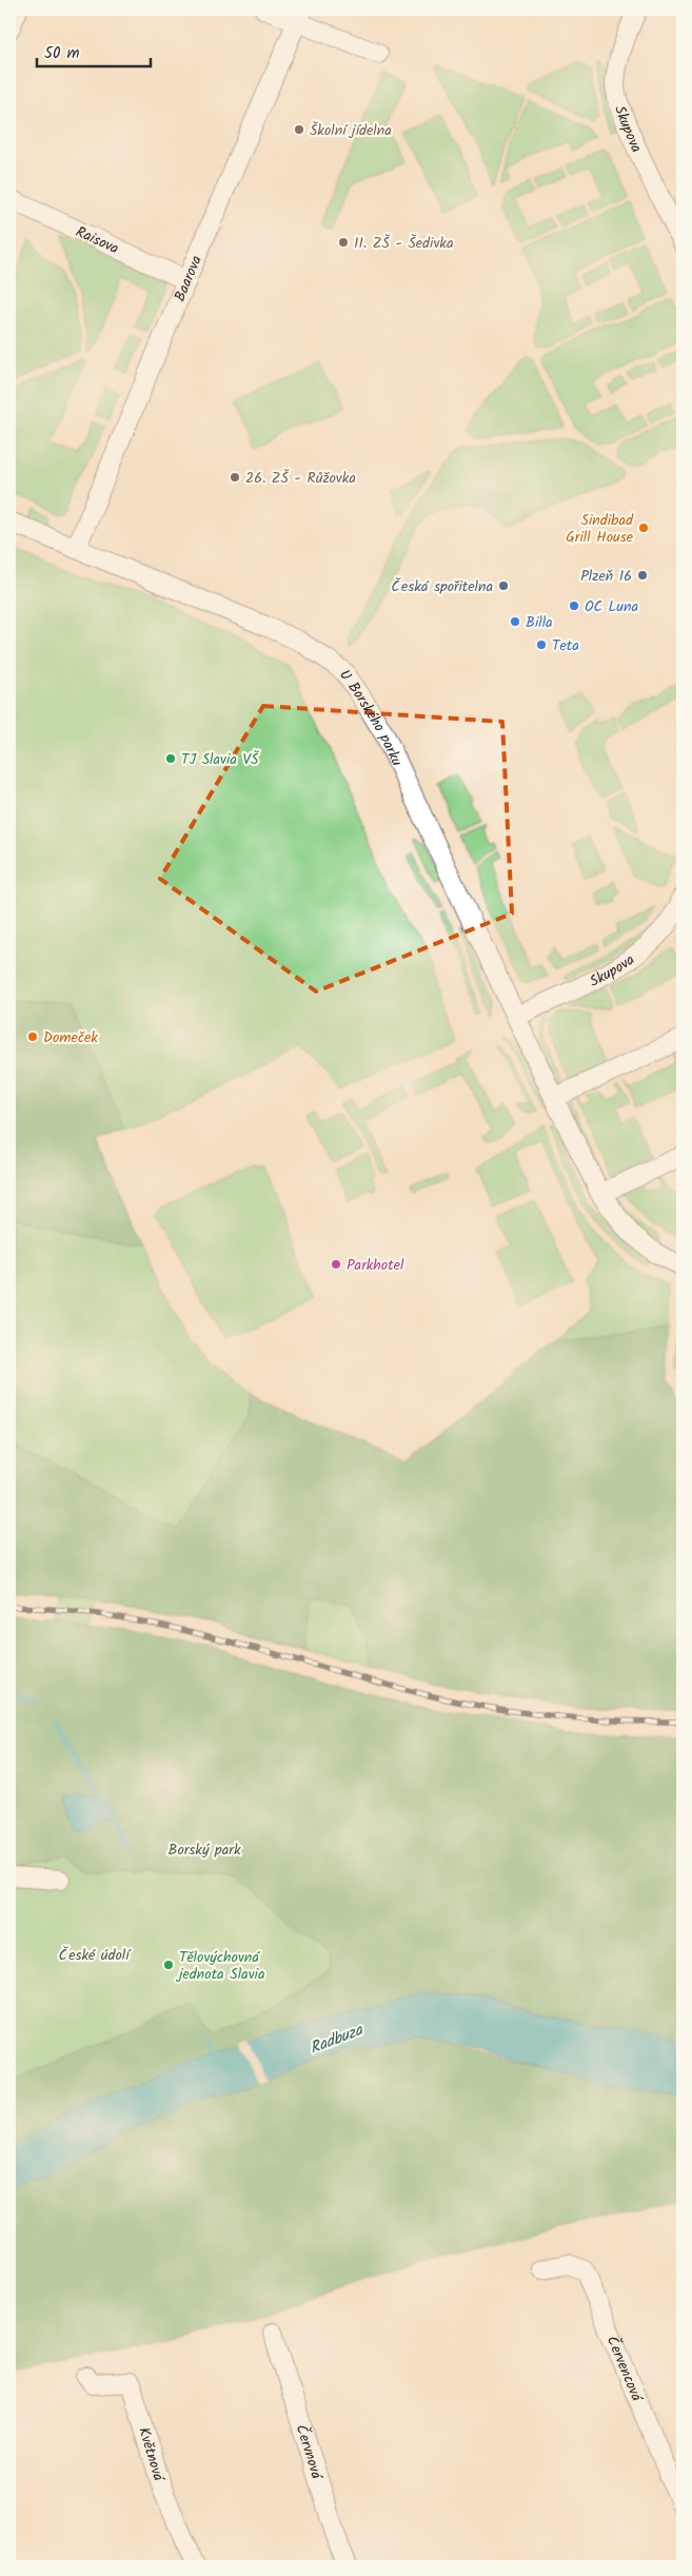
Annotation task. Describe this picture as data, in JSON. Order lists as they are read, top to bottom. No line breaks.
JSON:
{"streets":{"street":["Skupova","Raisova","Baarova","U Borského parku","Červencová","Červnová","Květnová"]},"crossings":[["Skupova","U Borského parku"],["Raisova","Baarova"],["Baarova","U Borského parku"]],"water":["Radbuza"],"parks":["Borský park","České údolí"],"places":["Školní jídelna","11. ZŠ - Šedivka","26. ZŠ - Růžovka","Sindibad Grill House","Plzeň 16","Česká spořitelna","OC Luna","Billa","Teta","TJ Slavia VŠ","Domeček","Parkhotel","Tělovýchovná jednota Slavia"],"scale_bar":"50 m"}
